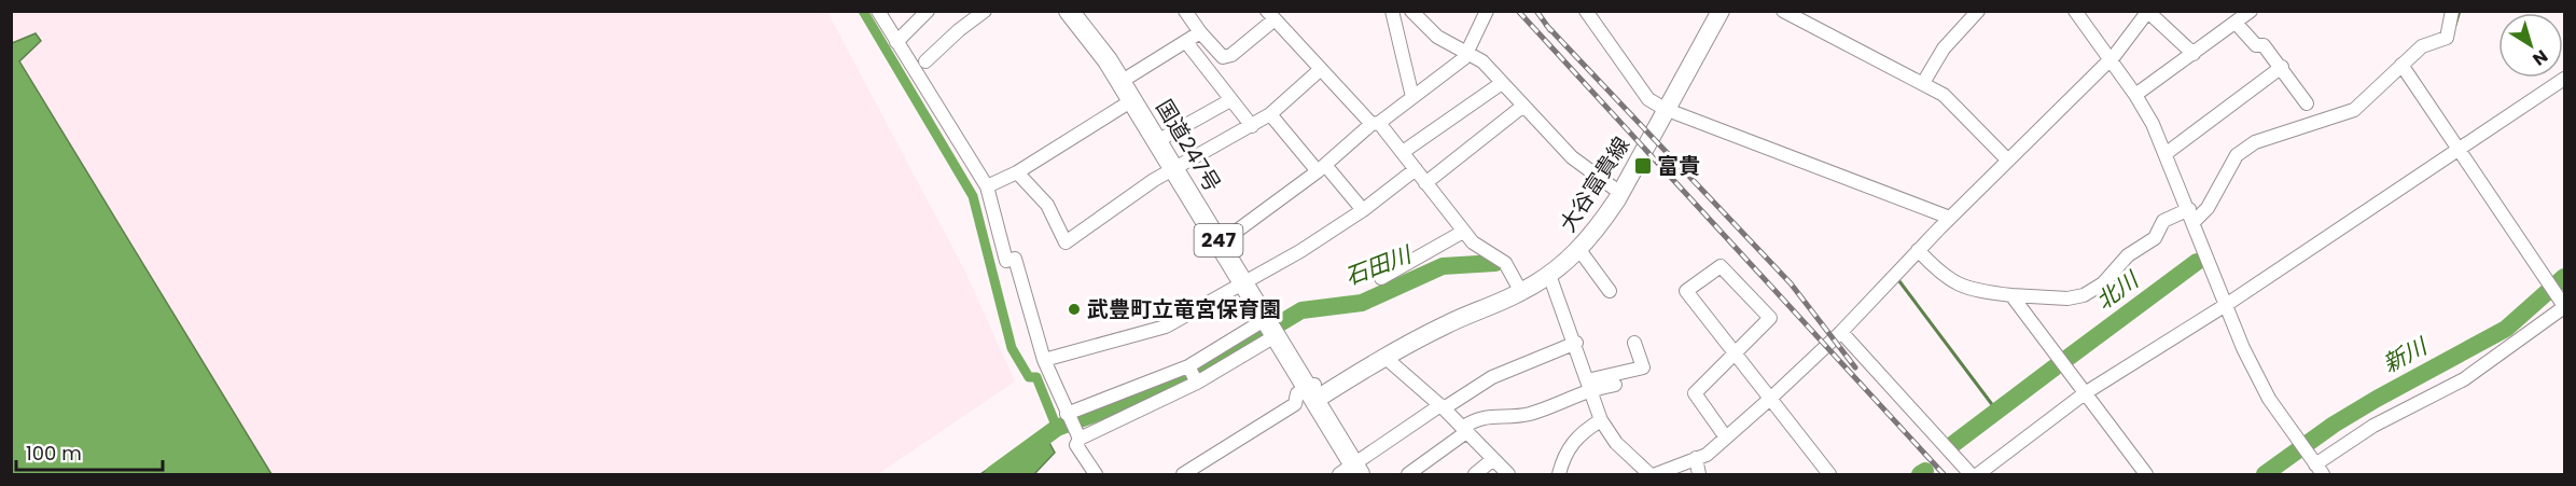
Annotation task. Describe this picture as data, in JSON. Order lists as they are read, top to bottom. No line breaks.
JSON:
{"streets":{"highway":["国道247号","247"],"main road":["大谷富貴線"]},"crossings":[["国道247号","大谷富貴線"]],"water":["石田川","北川","新川"],"places":{"transit":["富貴"],"other":["武豊町立竜宮保育園"]},"scale_bar":"100 m","north":"bottom right"}
